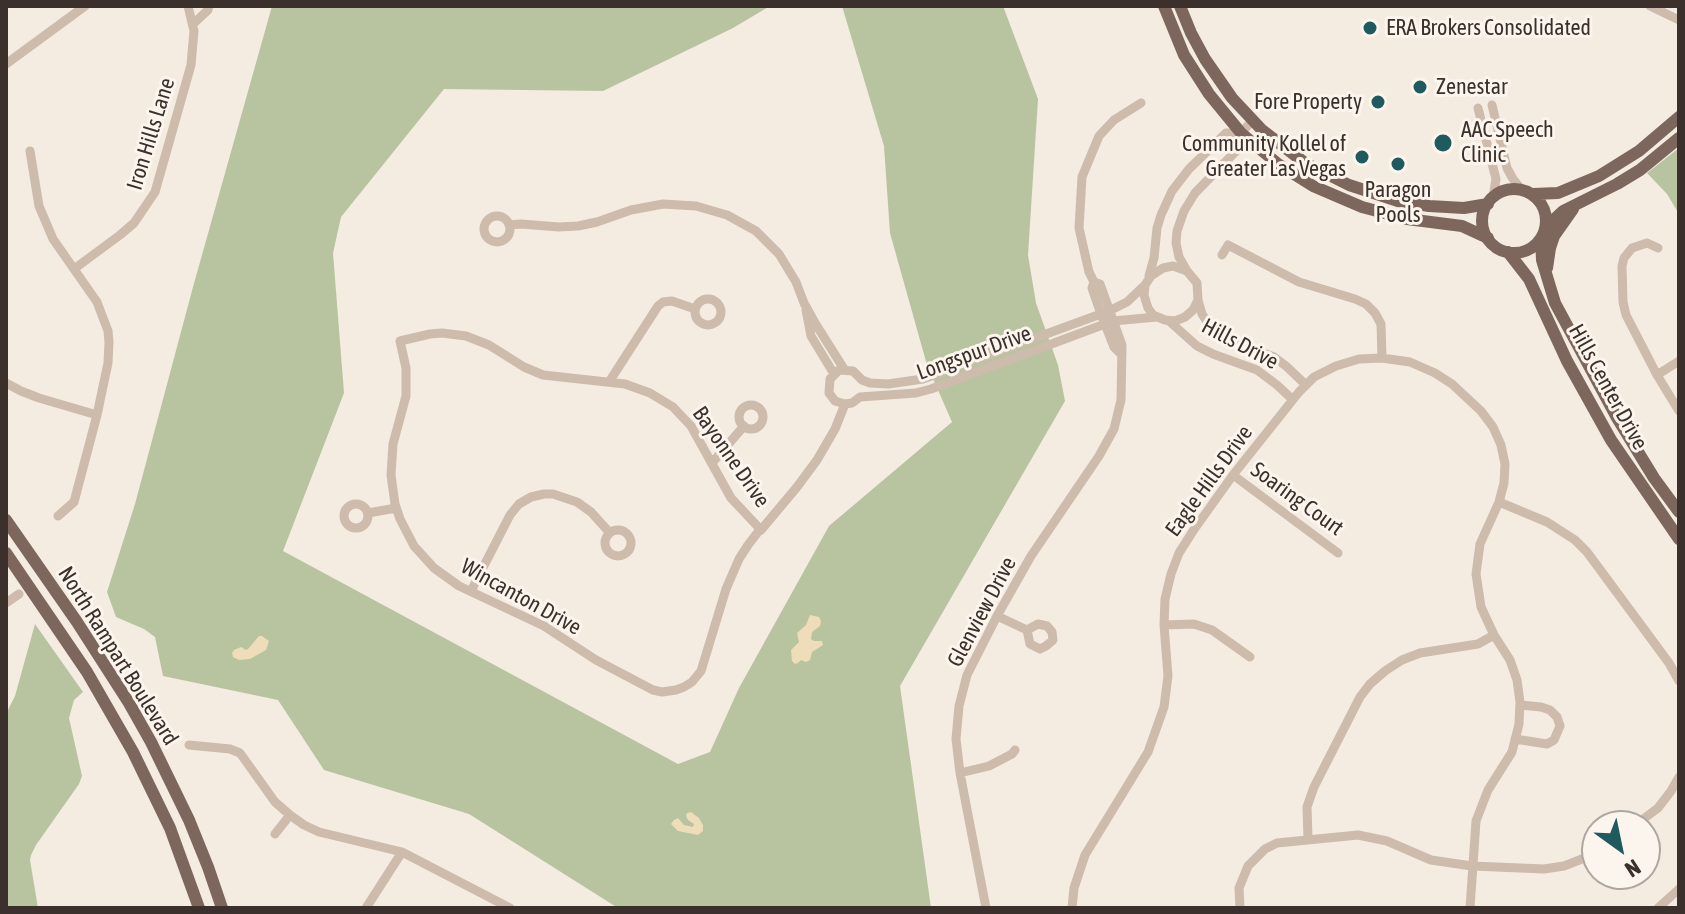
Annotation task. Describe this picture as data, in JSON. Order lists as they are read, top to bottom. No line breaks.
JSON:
{"streets":{"main road":["Hills Center Drive","North Rampart Boulevard"],"street":["Iron Hills Lane","Hills Drive","Longspur Drive","Bayonne Drive","Eagle Hills Drive","Soaring Court","Wincanton Drive","Glenview Drive"]},"crossings":[["Hills Drive","Longspur Drive"],["Hills Drive","Eagle Hills Drive"],["Longspur Drive","Glenview Drive"],["Bayonne Drive","Wincanton Drive"],["Eagle Hills Drive","Soaring Court"]],"places":["ERA Brokers Consolidated","Zenestar","Fore Property","AAC Speech Clinic","Community Kollel of Greater Las Vegas","Paragon Pools"],"north":"bottom right"}
